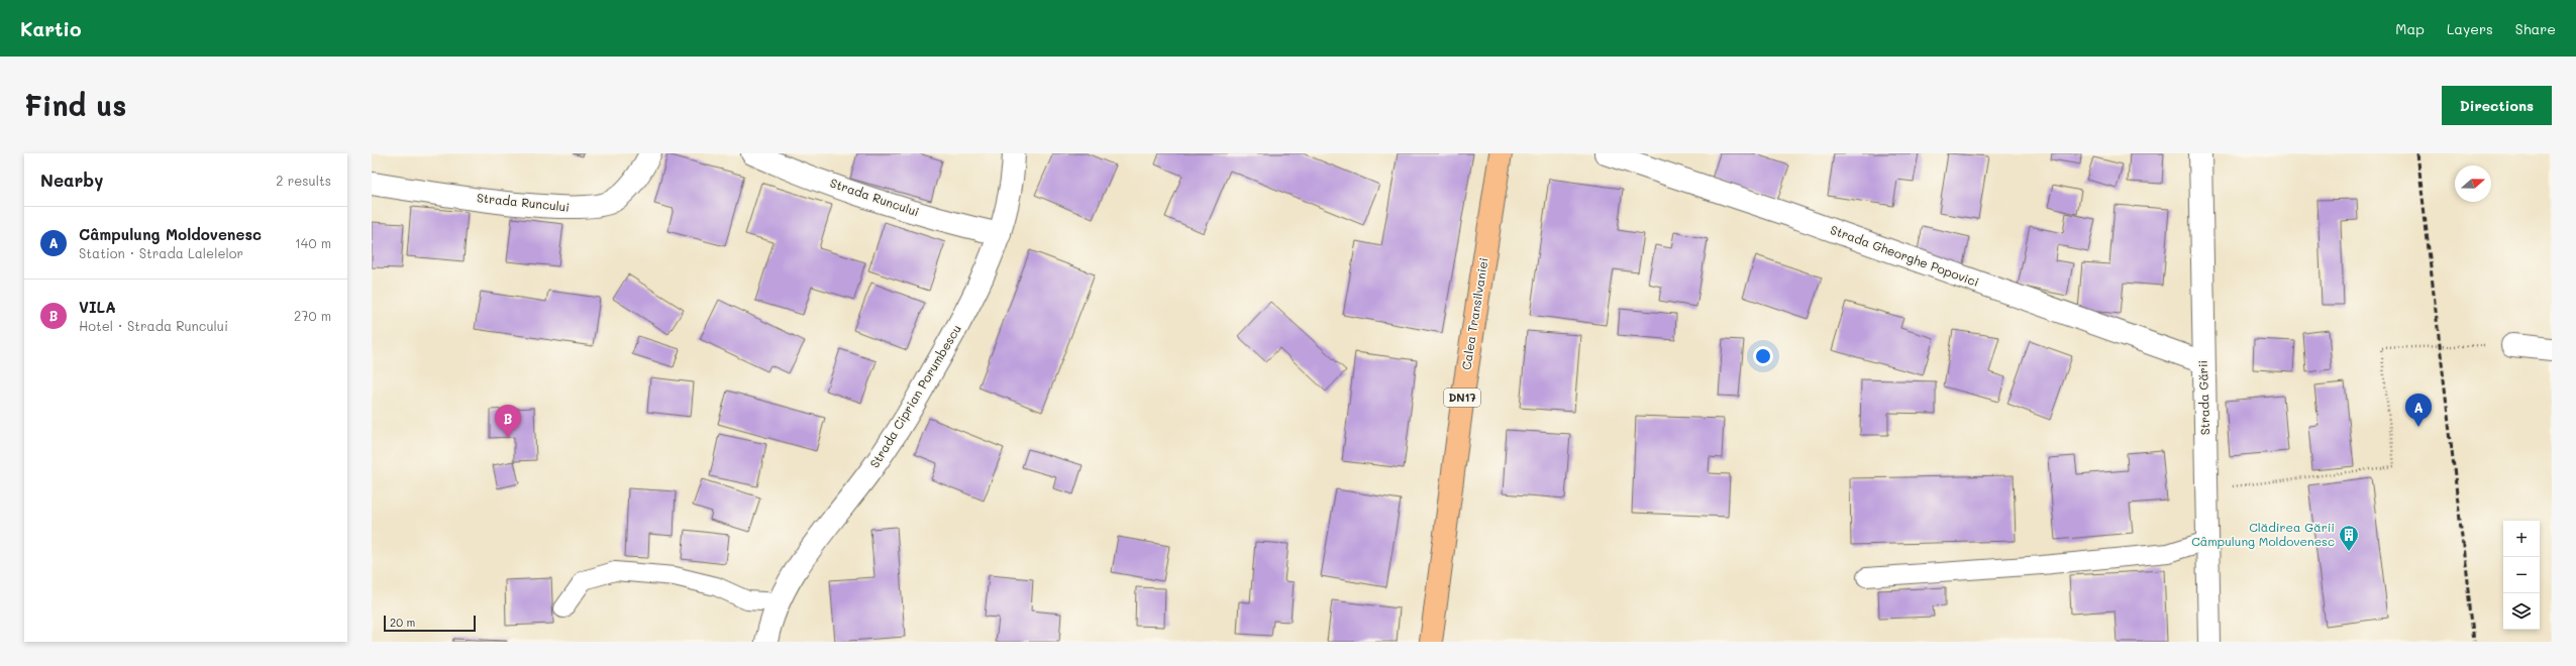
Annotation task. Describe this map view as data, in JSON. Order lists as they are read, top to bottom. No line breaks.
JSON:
{"streets":{"highway":["Calea Transilvaniei","DN17"],"street":["Strada Runcului","Strada Gheorghe Popovici","Strada Ciprian Porumbescu","Strada Gării"]},"crossings":[["Strada Runcului","Strada Ciprian Porumbescu"],["Strada Gheorghe Popovici","Strada Gării"]],"places":{"building":["Clădirea Gării Câmpulung Moldovenesc"]},"scale_bar":"20 m","north":"right","page":{"header":"Kartio","nav":["Map","Layers","Share"],"buttons":"Directions","title":"Find us","heading":["Nearby","2 results"],"list":[{"mark":"A","name":"Câmpulung Moldovenesc","note":"Station · Strada Lalelelor","value":"140 m"},{"mark":"B","name":"VILA","note":"Hotel · Strada Runcului","value":"270 m"}],"pins":["A","B"],"map_buttons":["+","−"],"scale":"20 m"}}
